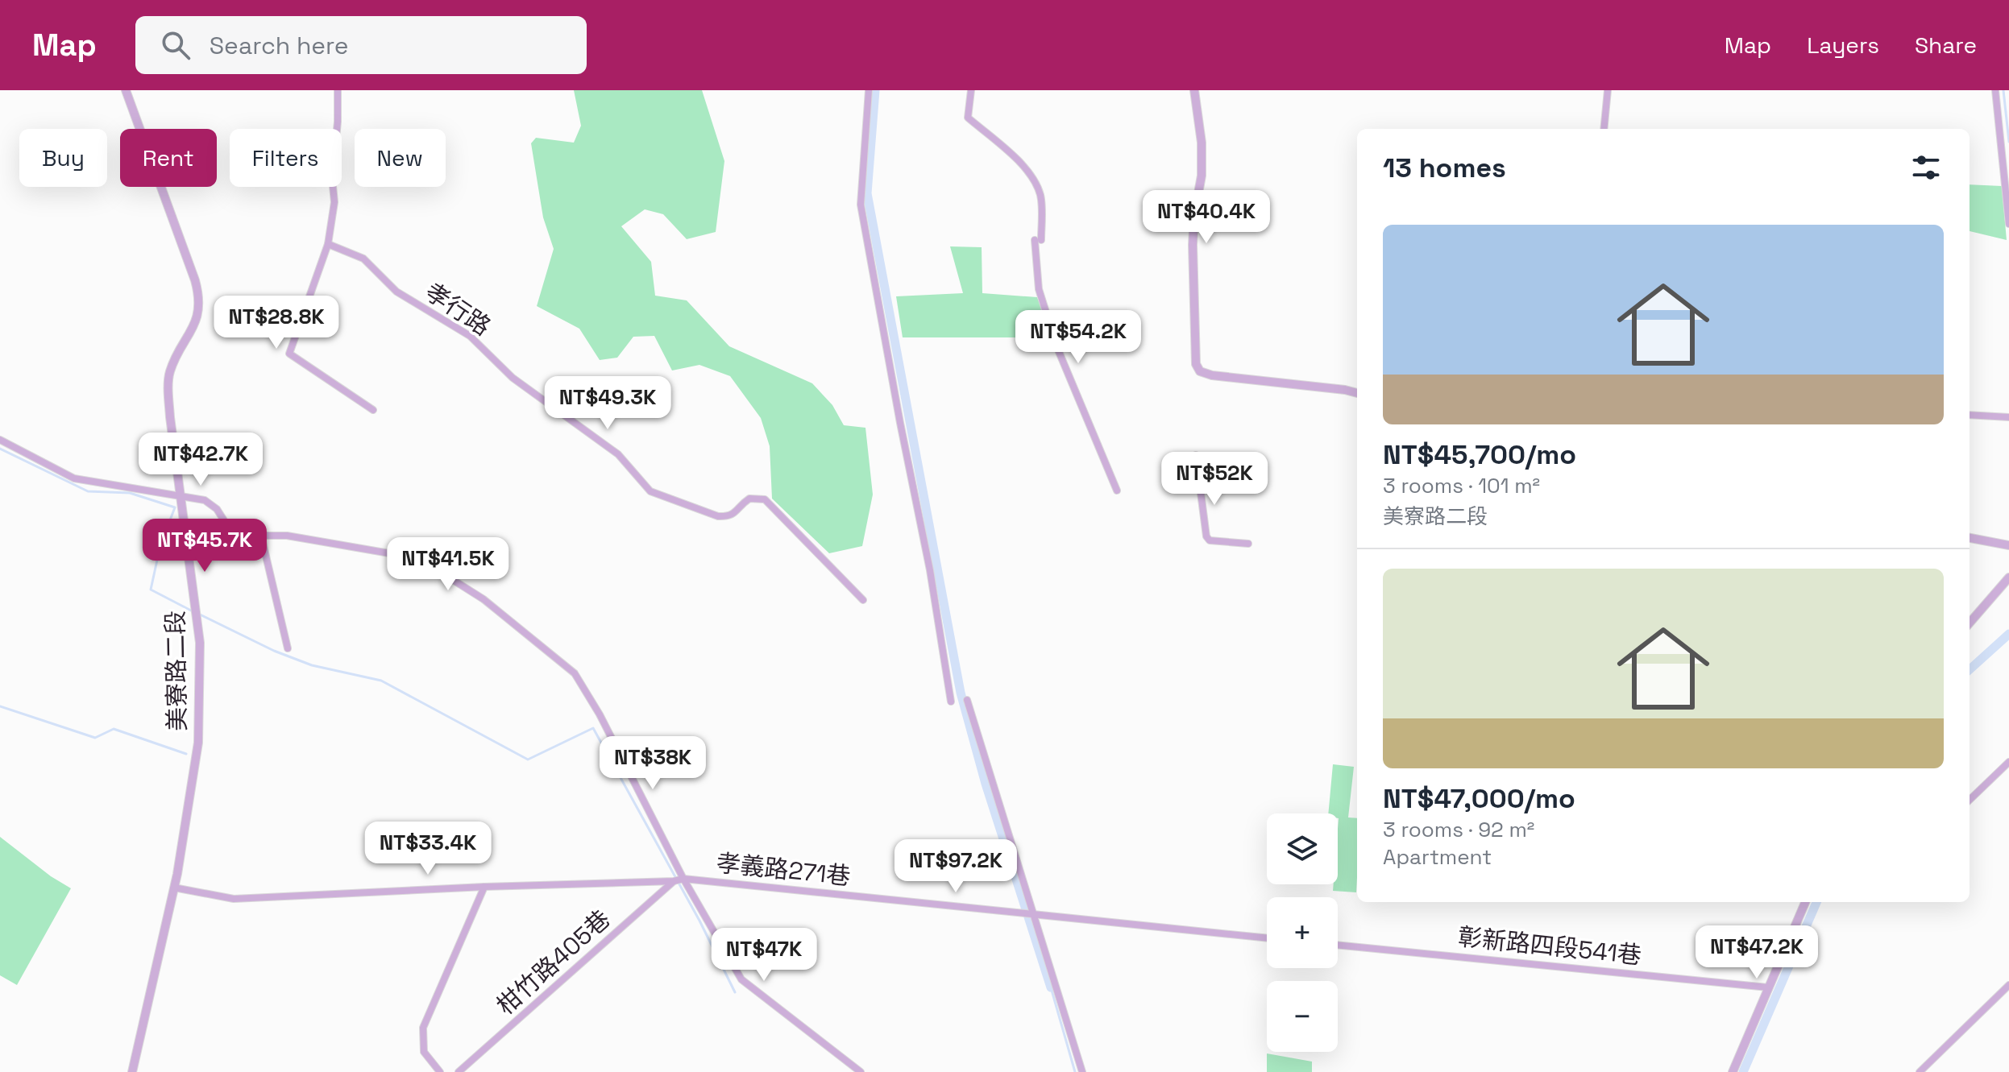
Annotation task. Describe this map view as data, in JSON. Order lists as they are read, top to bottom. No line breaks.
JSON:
{"streets":{"street":["孝行路","美寮路二段","孝義路271巷","彰新路四段541巷","柑竹路405巷"]},"crossings":[["美寮路二段","孝義路271巷"],["孝義路271巷","柑竹路405巷"]],"page":{"header":"Map","search":"Search here","nav":["Map","Layers","Share"],"chip":["Buy","Rent","Filters","New"],"heading":"13 homes","price":["NT$40.4K","NT$28.8K","NT$54.2K","NT$49.3K","NT$42.7K","NT$52K","NT$45.7K","NT$41.5K","NT$38K","NT$33.4K","NT$97.2K","NT$47.2K","NT$47K"],"list":[{"name":"NT$45,700/mo","note":"3 rooms · 101 m² · 美寮路二段"},{"name":"NT$47,000/mo","note":"3 rooms · 92 m² · Apartment"}],"map_buttons":["+","−"]}}
